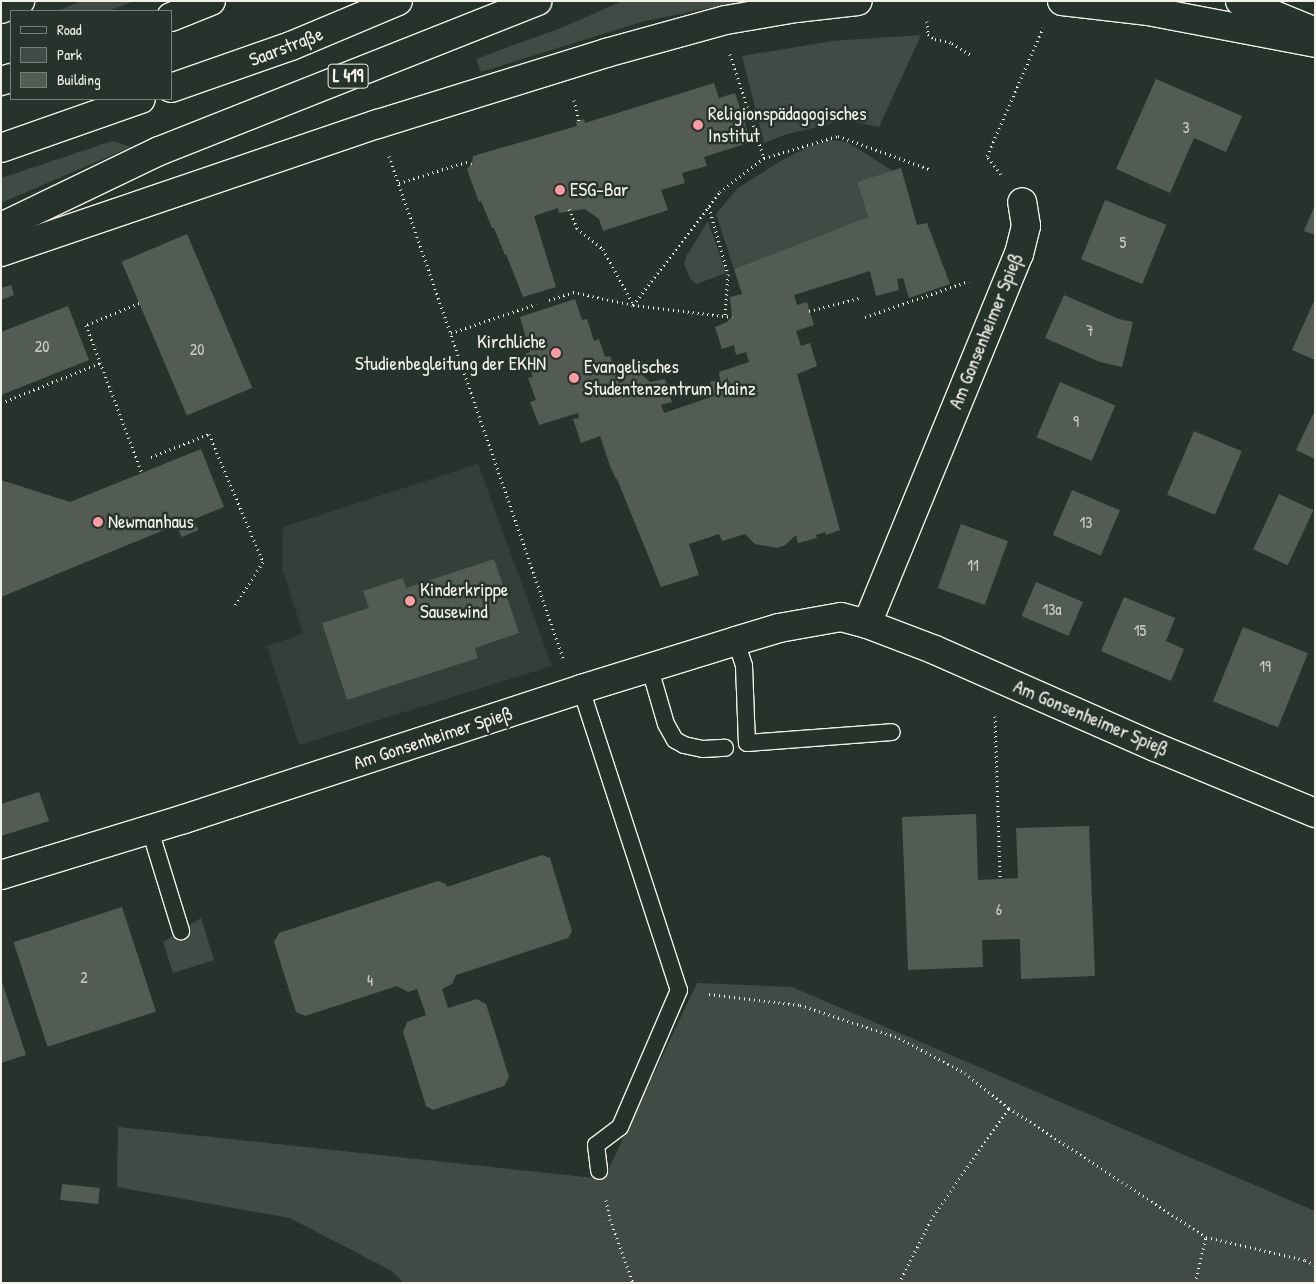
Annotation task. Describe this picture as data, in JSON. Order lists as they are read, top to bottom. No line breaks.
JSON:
{"streets":{"main road":["Saarstraße","L 419","Am Gonsenheimer Spieß"]},"places":["Religionspädagogisches Institut","ESG-Bar","Kirchliche Studienbegleitung der EKHN","Evangelisches Studentenzentrum Mainz","Newmanhaus","Kinderkrippe Sausewind"],"house_numbers":["3","5","7","20","20","9","13","11","13a","15","19","6","2","4"],"legend":["Road","Park","Building"]}
